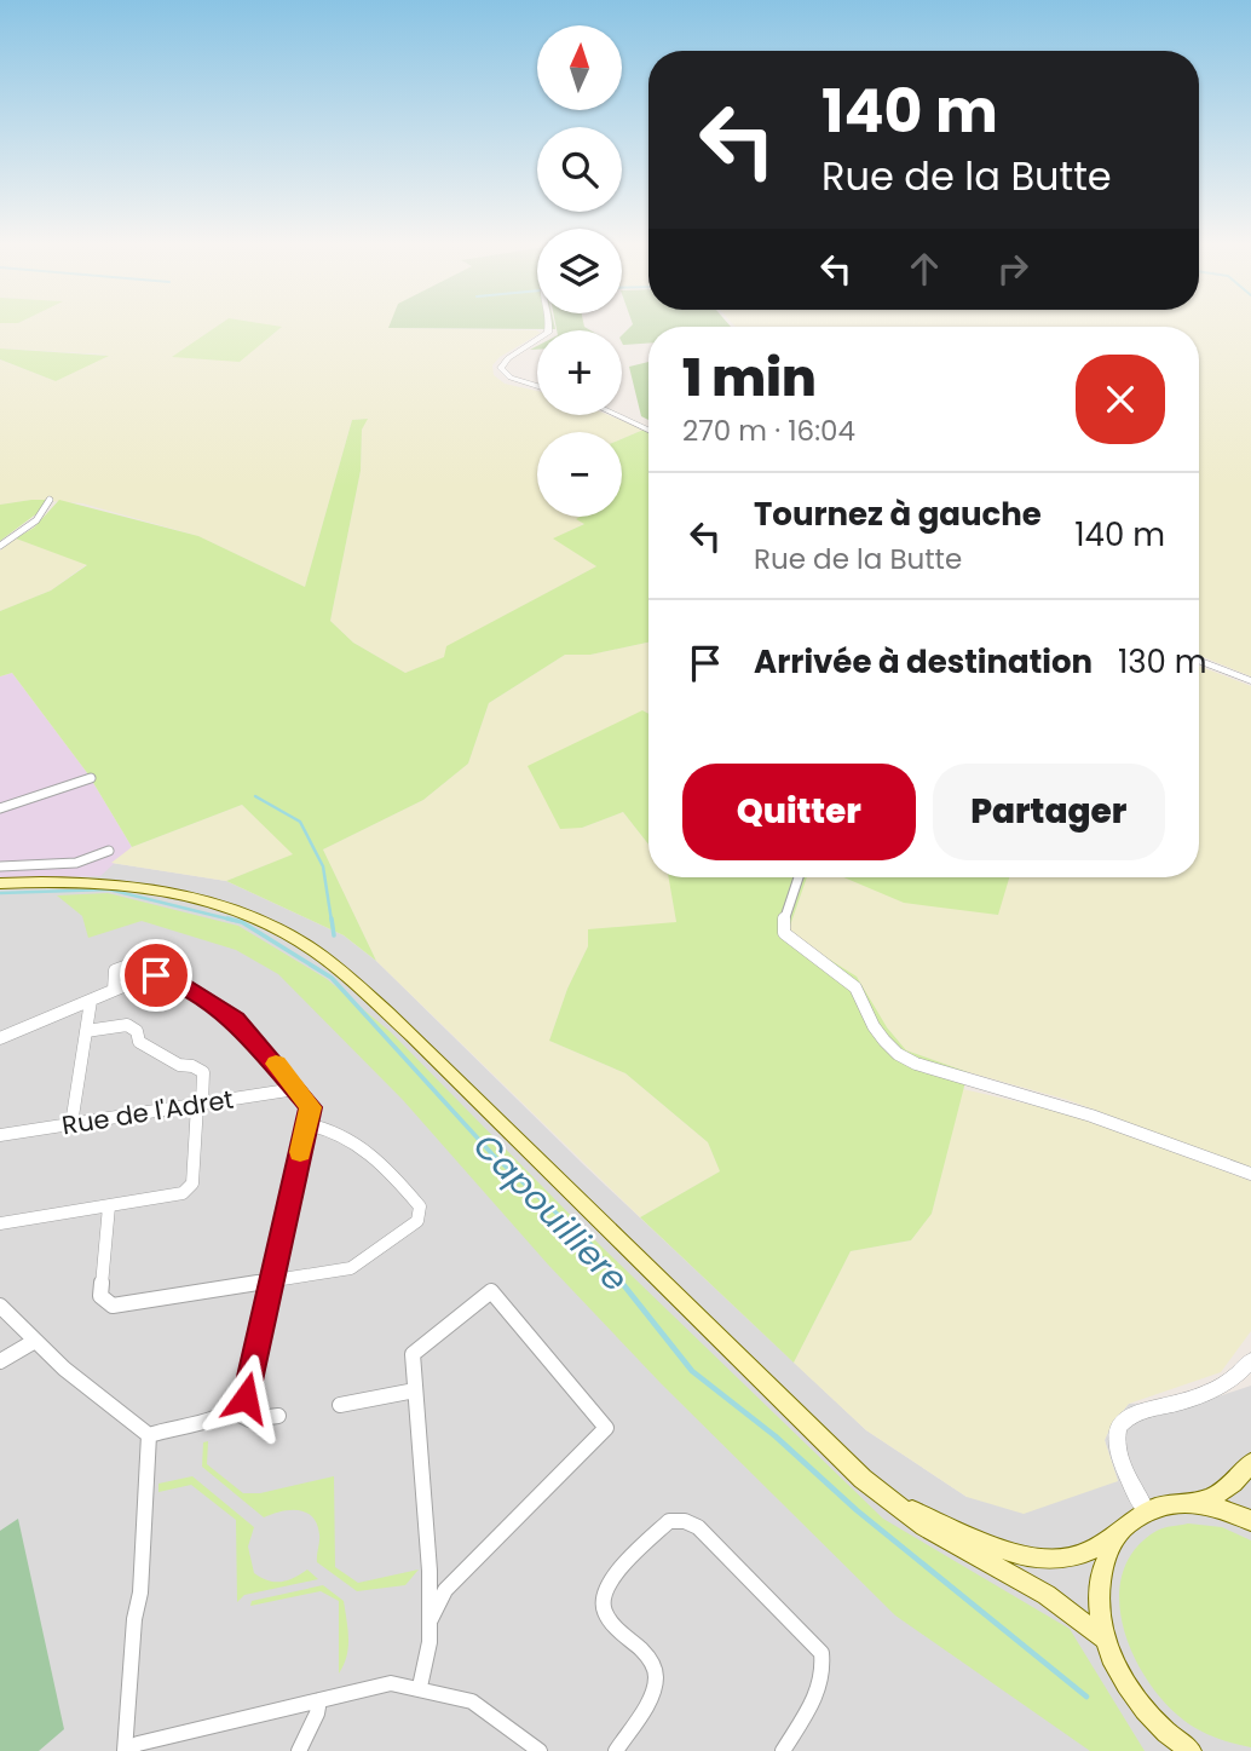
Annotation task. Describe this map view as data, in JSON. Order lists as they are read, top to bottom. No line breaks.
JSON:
{"streets":{"street":["Rue de l'Adret"]},"water":["Capouilliere"],"north":"top","page":{"map_buttons":["+","−"],"turn":["140 m","Rue de la Butte"],"heading":["1 min","270 m · 16:04"],"list":[{"name":"Tournez à gauche","note":"Rue de la Butte","value":"140 m"},{"name":"Arrivée à destination","value":"130 m"}],"buttons":["Quitter","Partager"]}}
